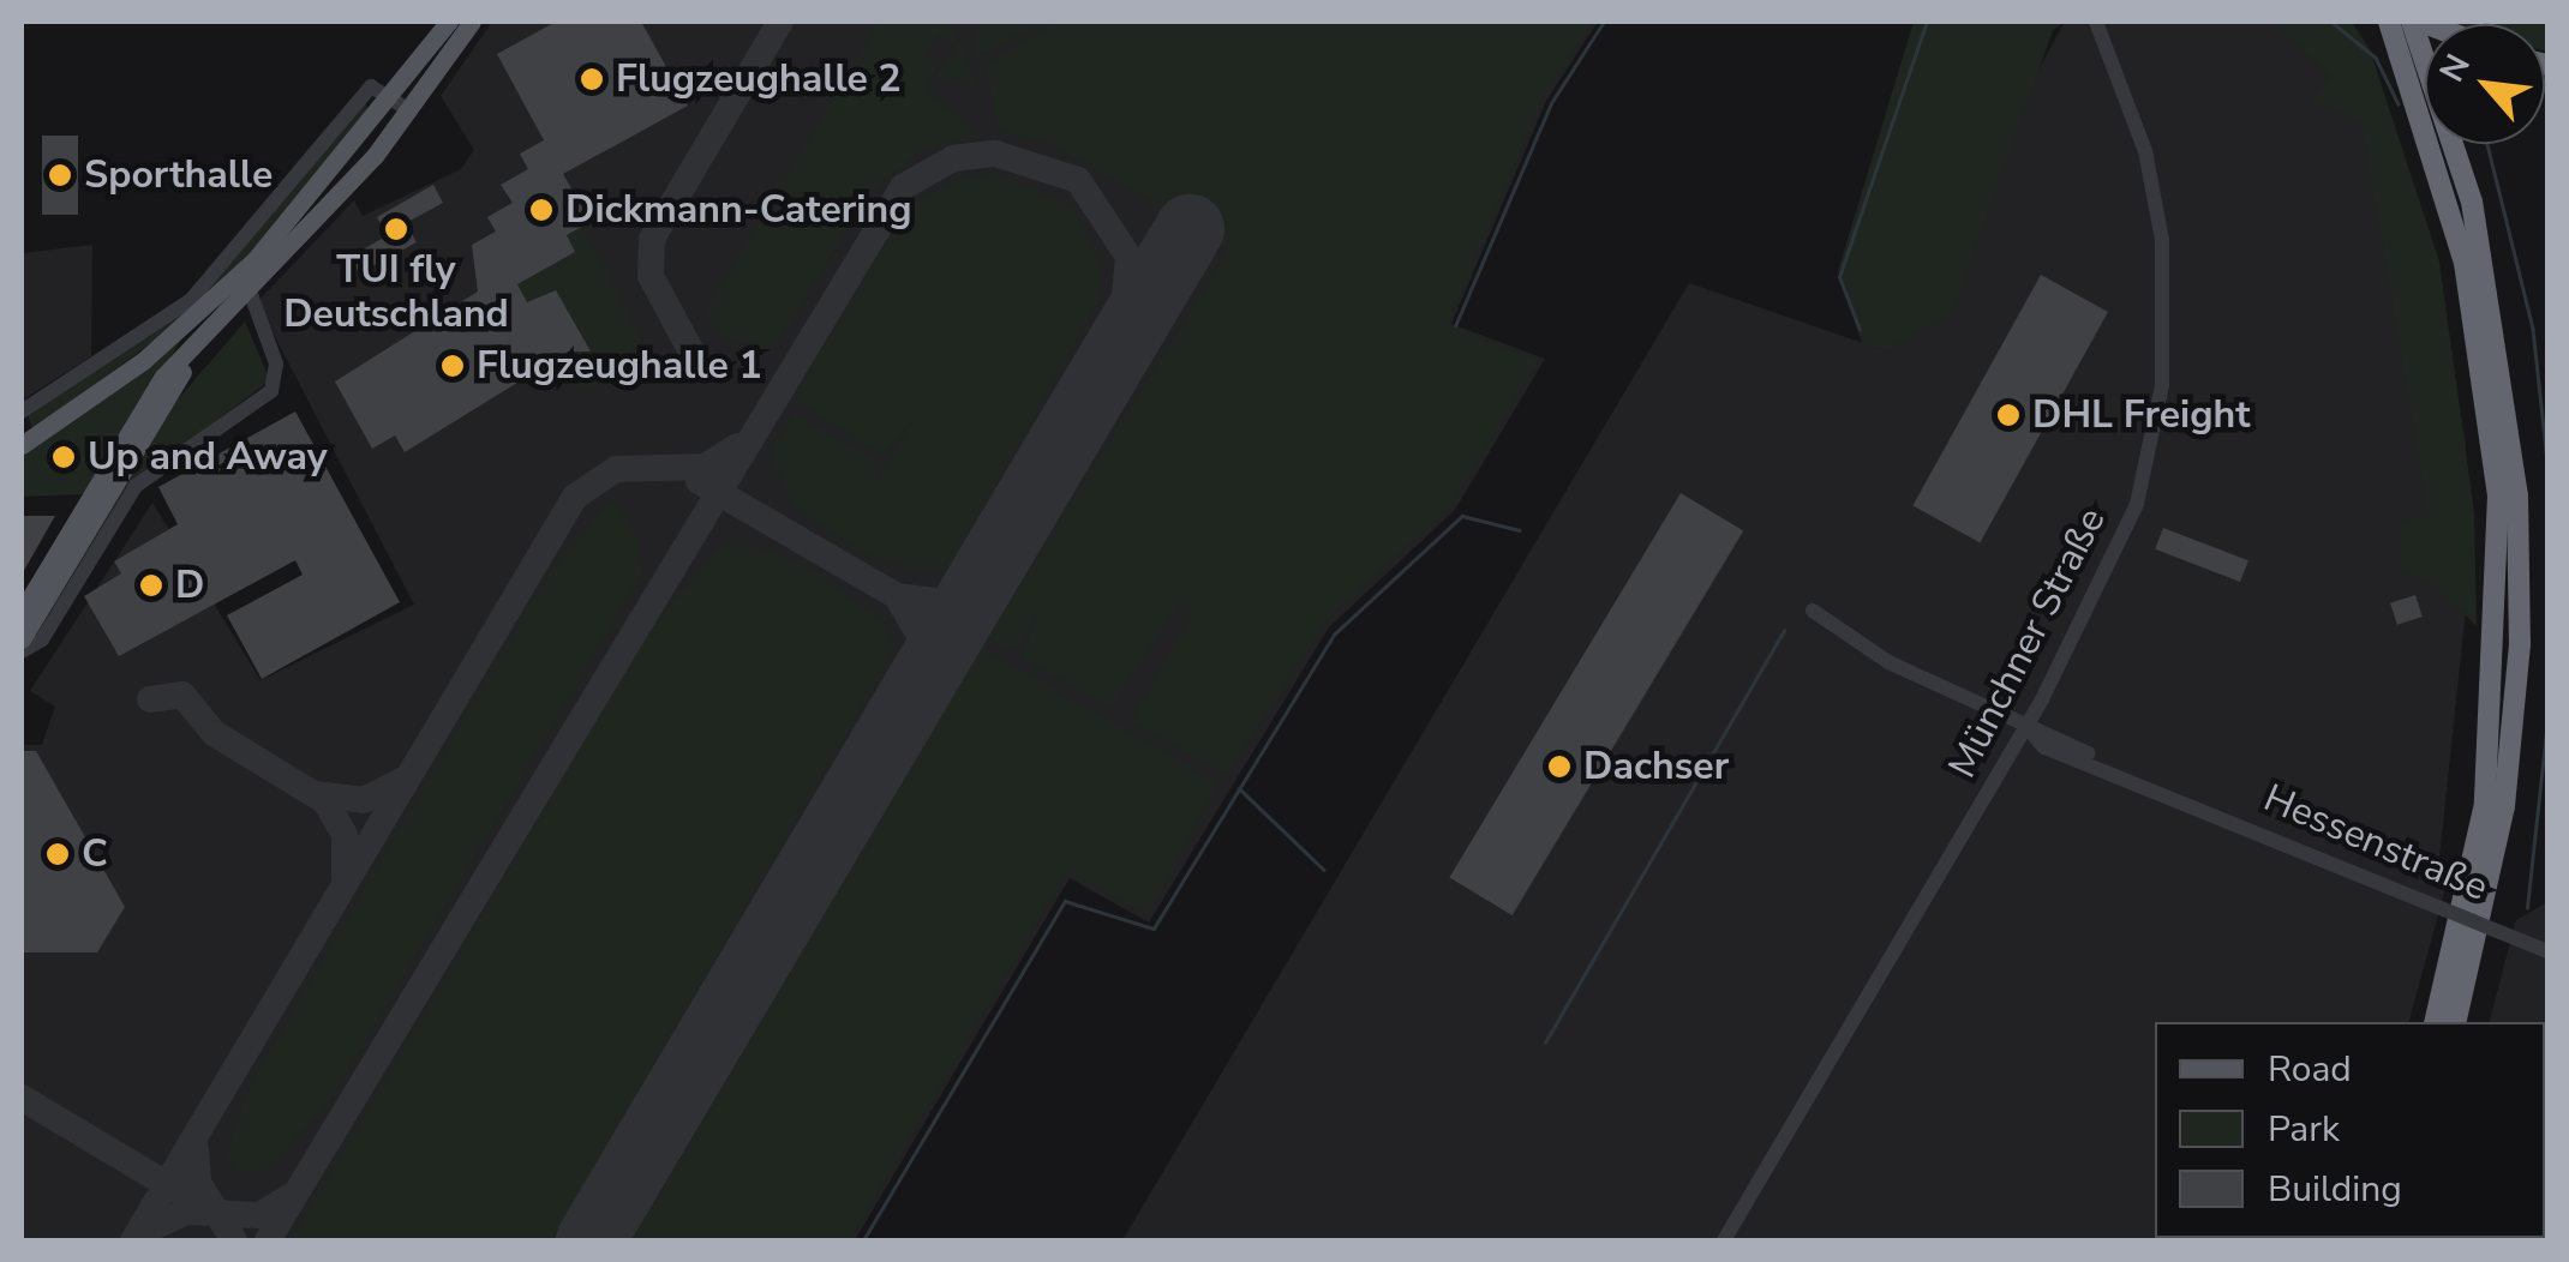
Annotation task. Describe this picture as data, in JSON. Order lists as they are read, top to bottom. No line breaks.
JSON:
{"streets":{"street":["Münchner Straße","Hessenstraße"]},"crossings":[["Münchner Straße","Hessenstraße"]],"places":["Flugzeughalle 2","Sporthalle","Dickmann-Catering","TUI fly Deutschland","Flugzeughalle 1","DHL Freight","Up and Away","D","Dachser","C"],"legend":["Road","Park","Building"],"north":"top left"}
